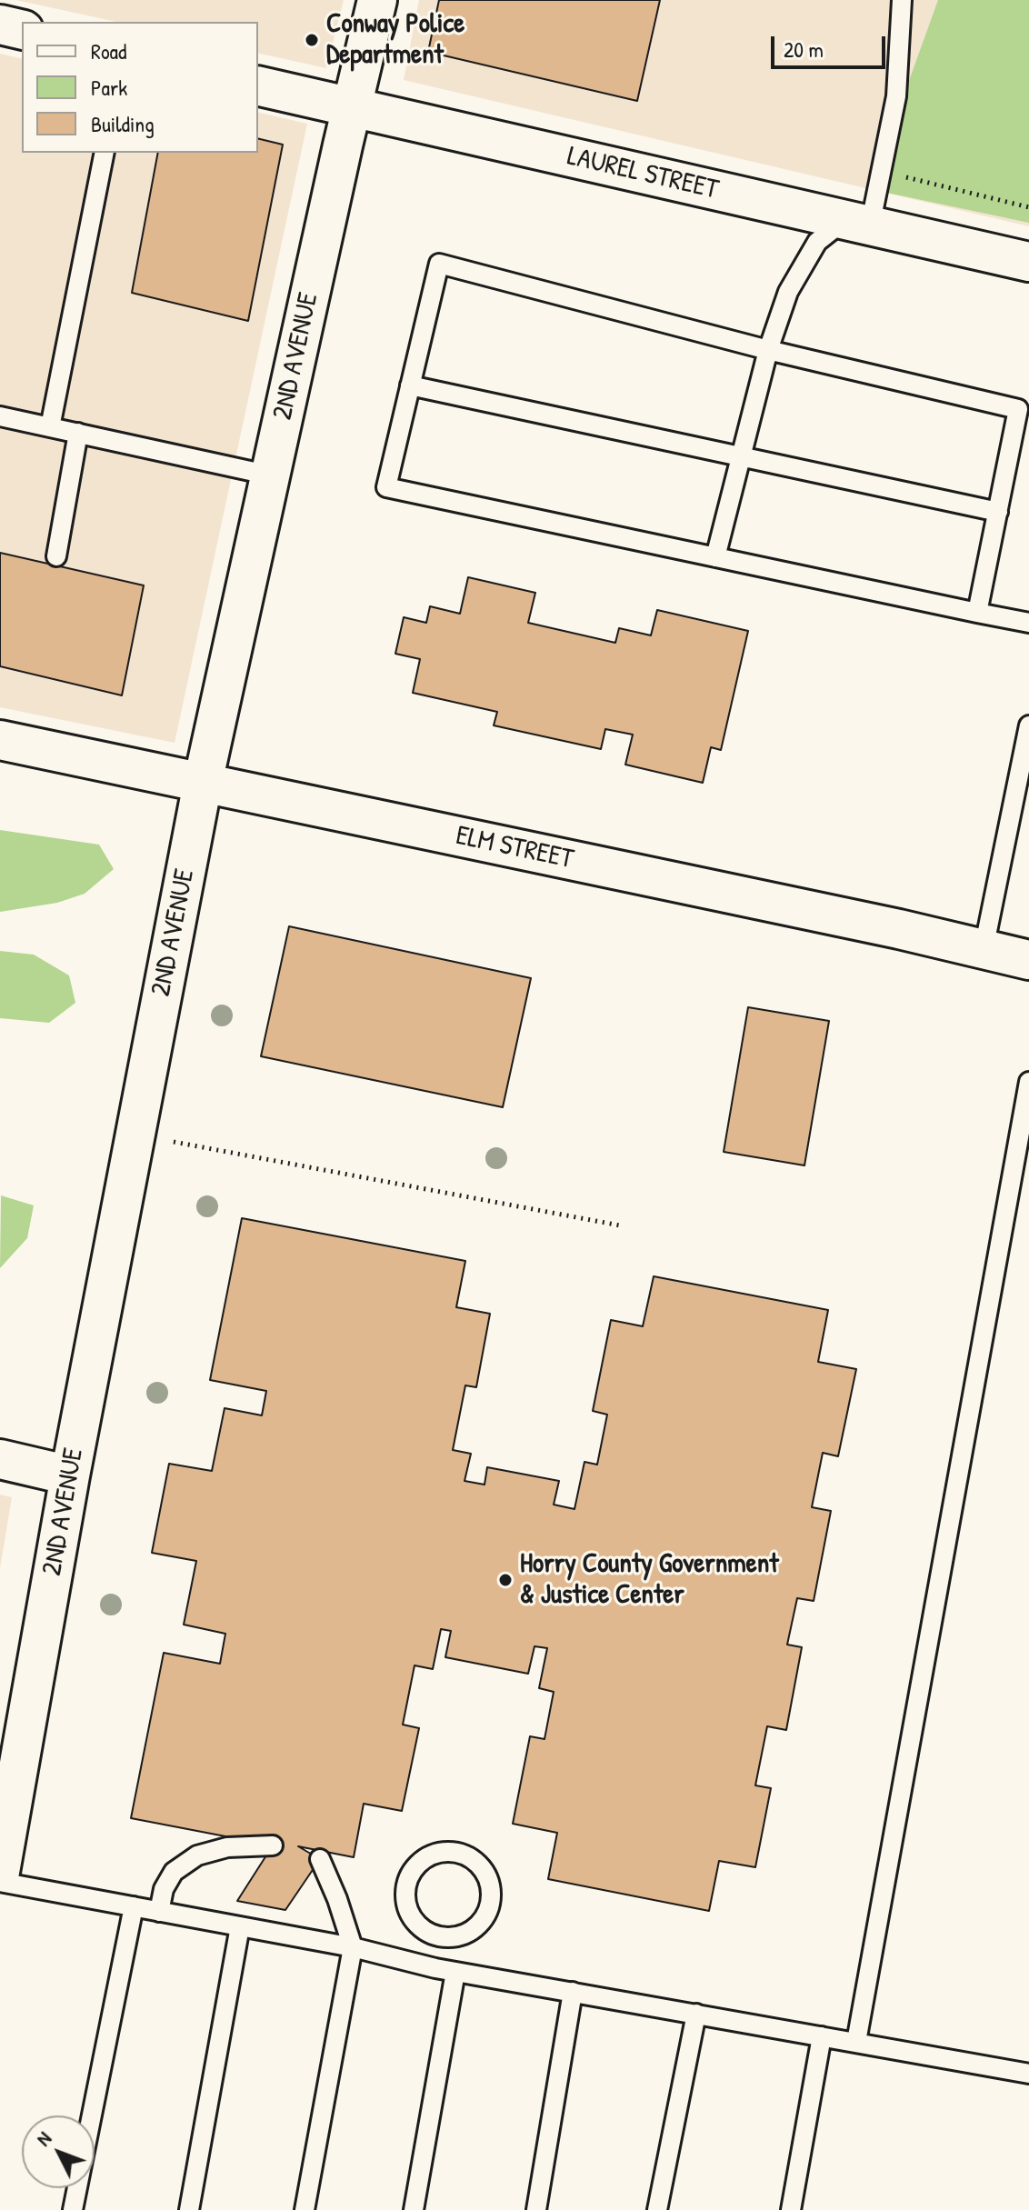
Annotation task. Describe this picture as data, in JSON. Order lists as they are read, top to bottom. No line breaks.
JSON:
{"streets":{"street":["LAUREL STREET","2ND AVENUE","ELM STREET"]},"crossings":[["LAUREL STREET","2ND AVENUE"],["2ND AVENUE","ELM STREET"]],"places":["Conway Police Department","Horry County Government & Justice Center"],"legend":["Road","Park","Building"],"scale_bar":"20 m","north":"top left"}
